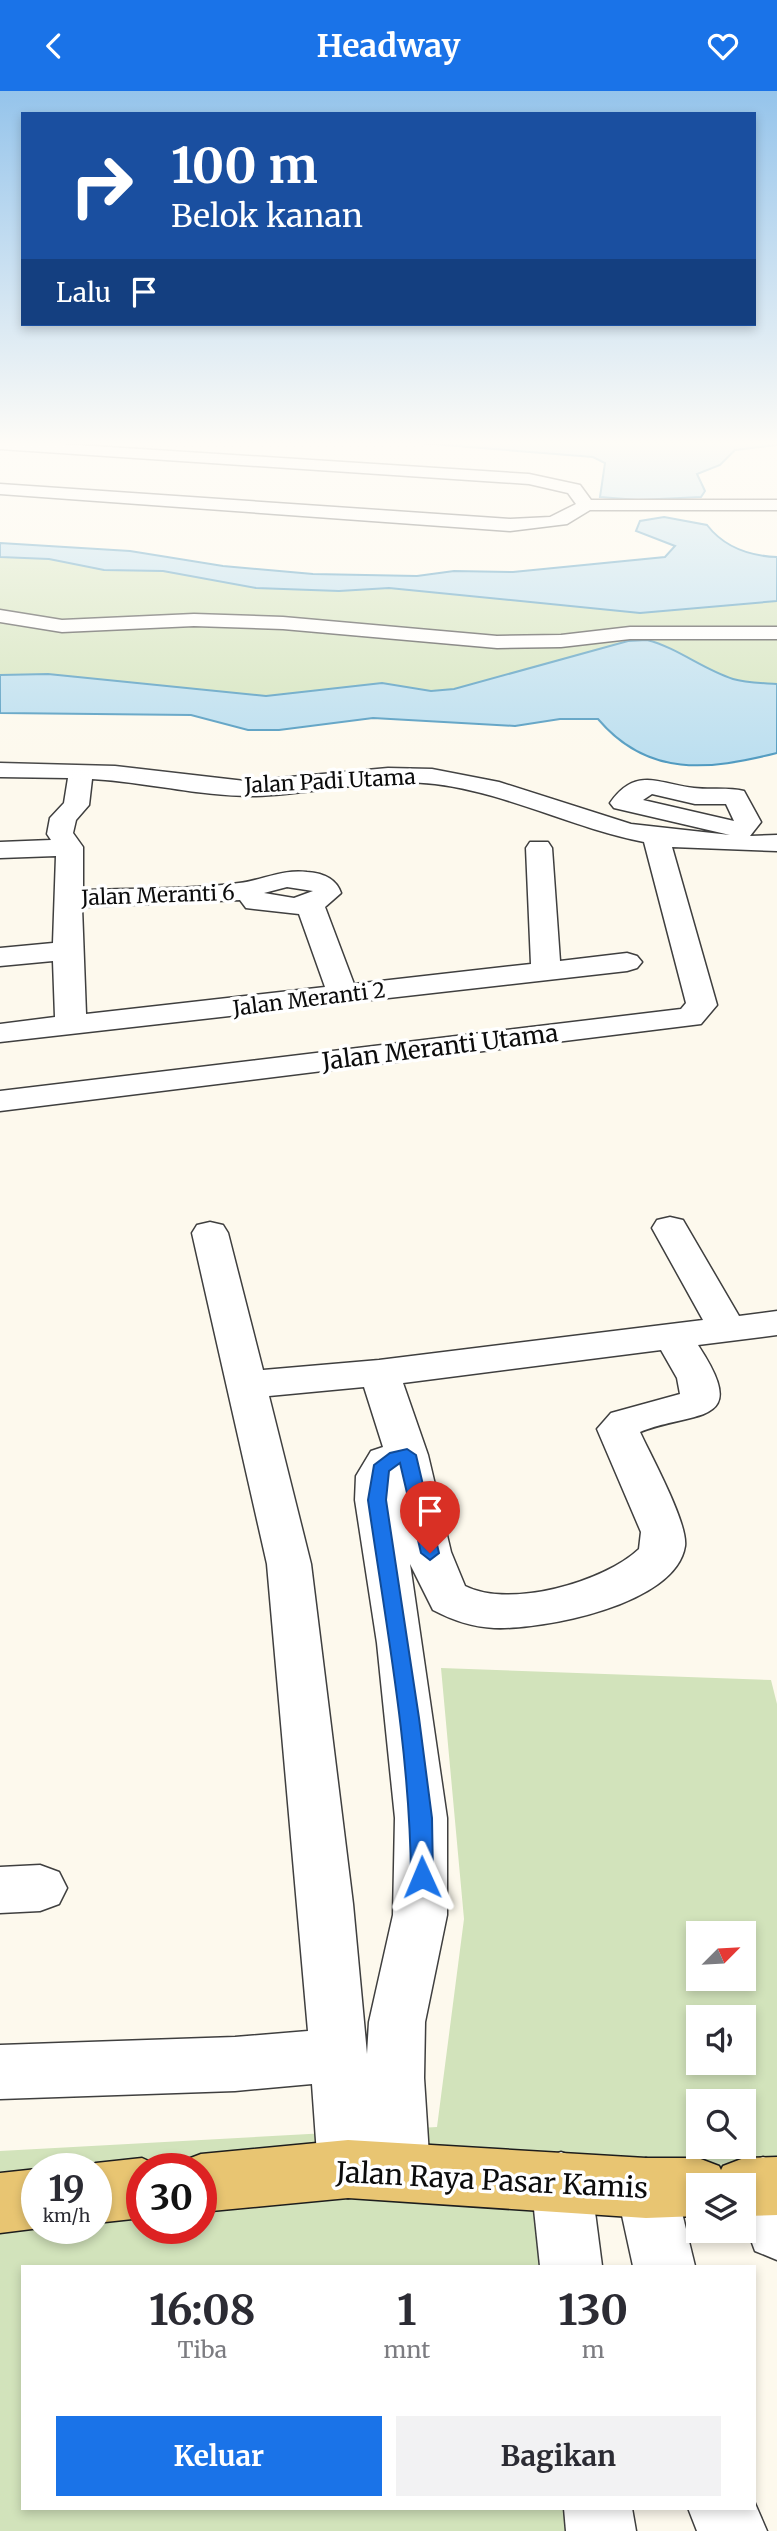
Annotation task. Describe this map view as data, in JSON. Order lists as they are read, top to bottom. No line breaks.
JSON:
{"streets":{"main road":["Jalan Raya Pasar Kamis"],"street":["Jalan Padi Utama","Jalan Meranti 6","Jalan Meranti 2","Jalan Meranti Utama"]},"crossings":[["Jalan Padi Utama","Jalan Meranti Utama"],["Jalan Meranti 6","Jalan Meranti 2"]],"north":"top right","page":{"header":"Headway","turn":["100 m","Belok kanan"],"then":"Lalu","speed":"19 km/h","limit":"30","eta":["16:08","Tiba","1","mnt","130","m"],"buttons":["Keluar","Bagikan"]}}
